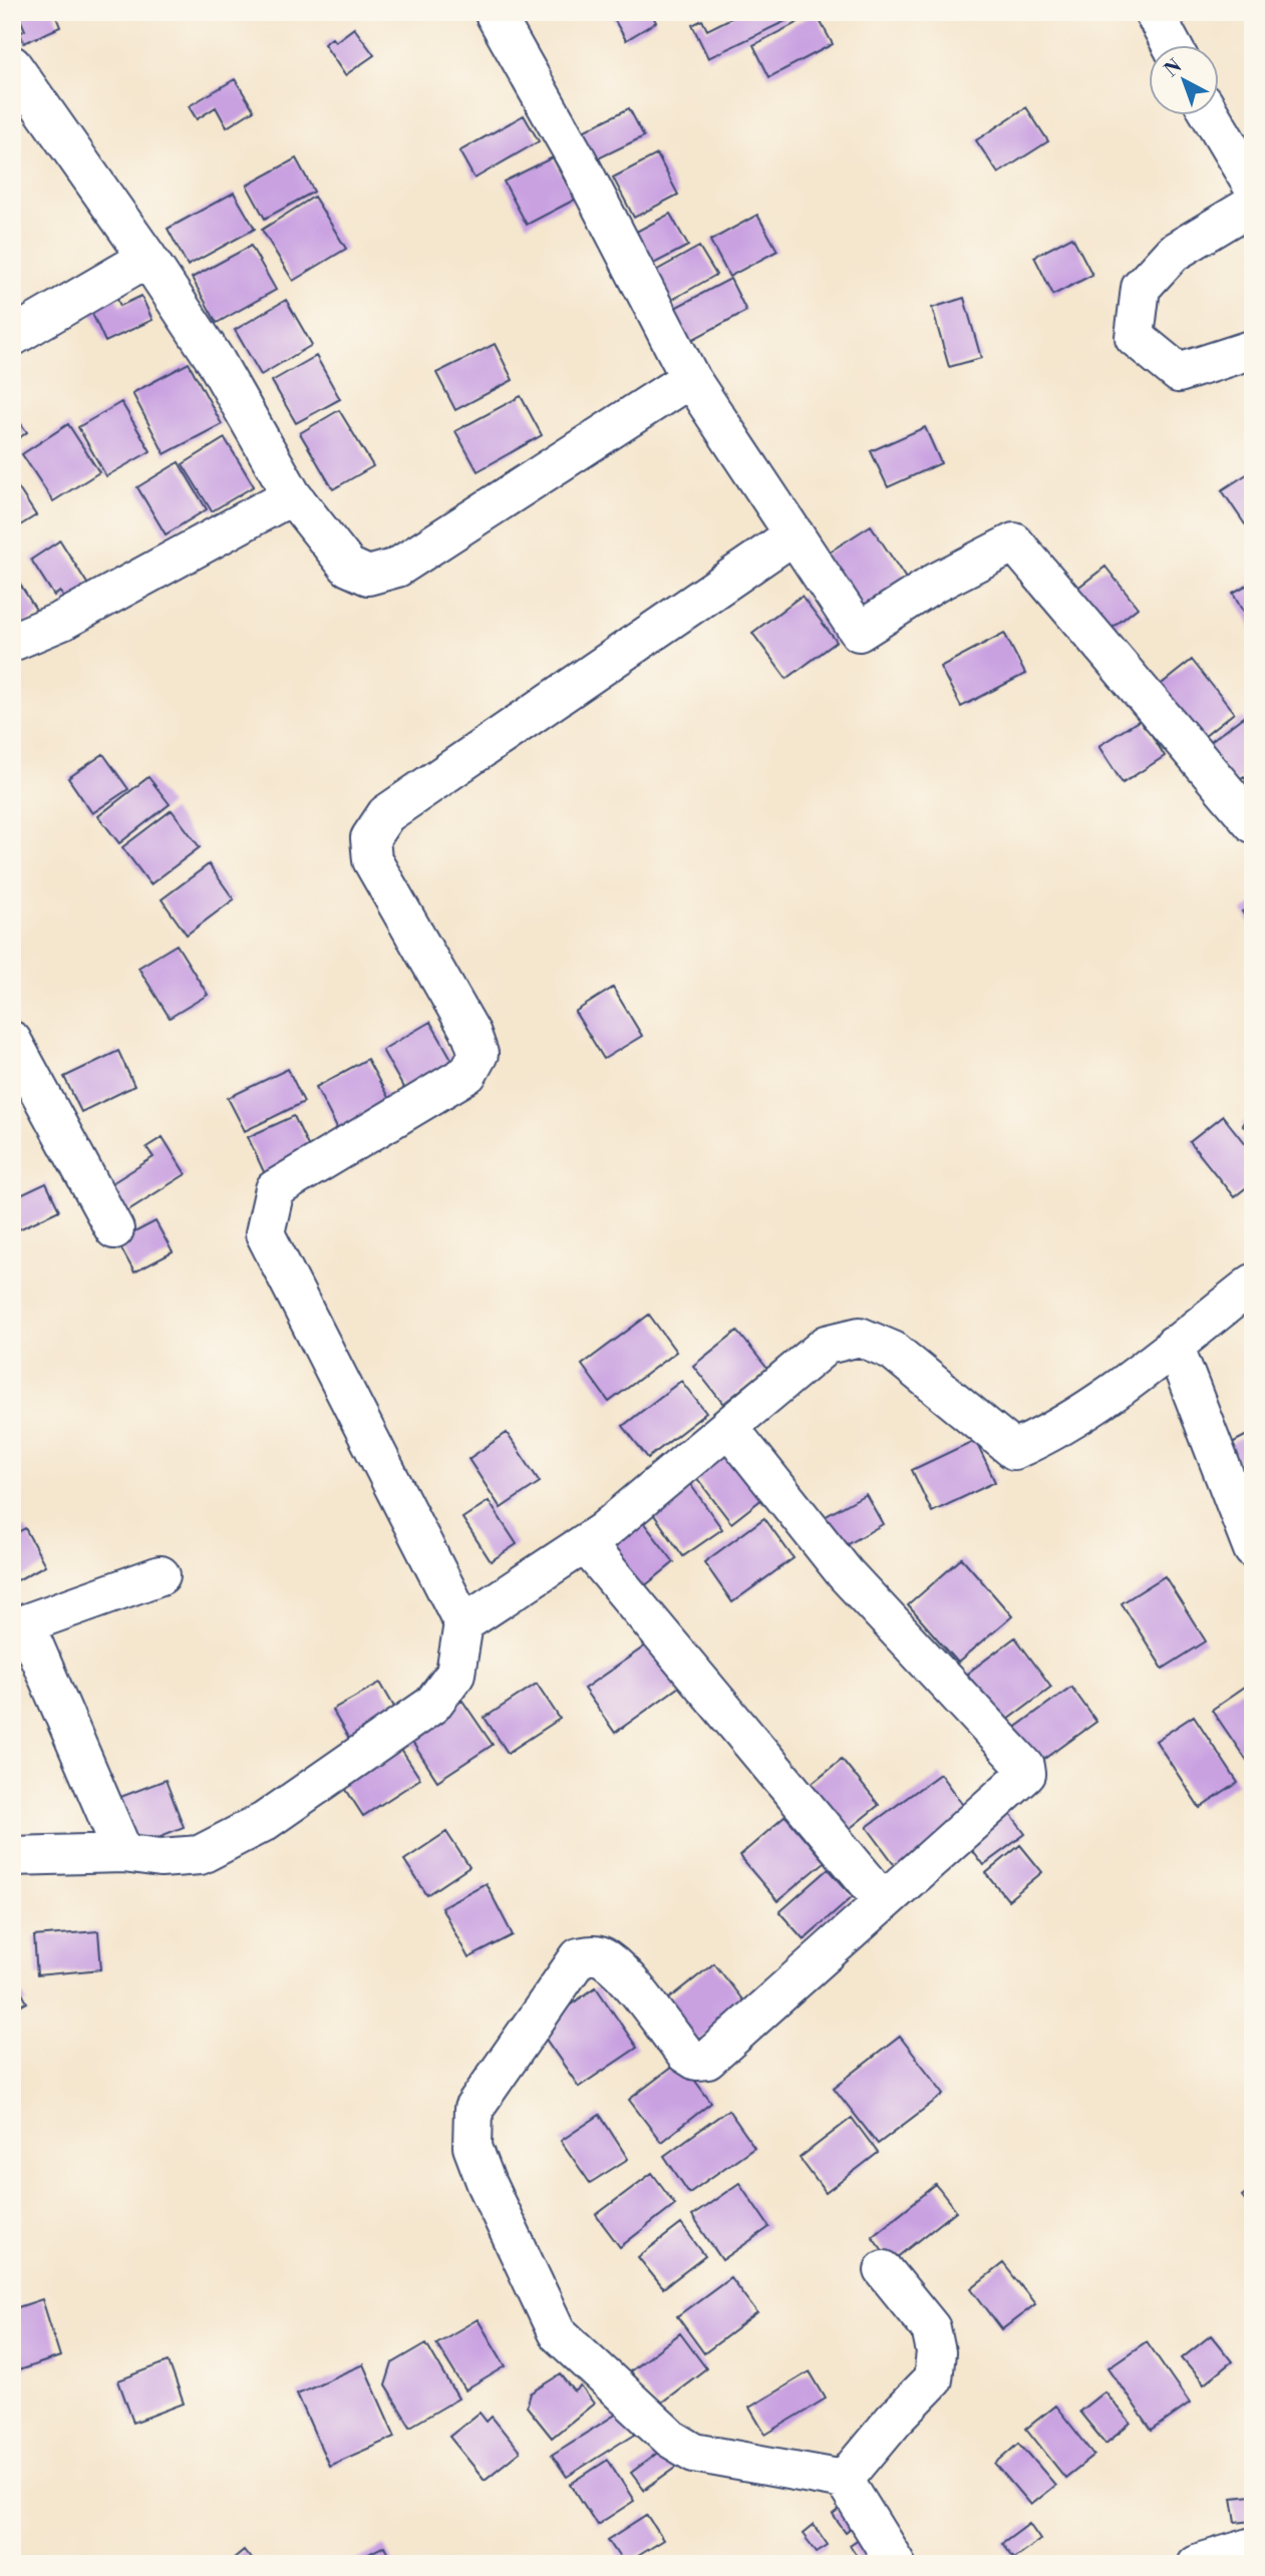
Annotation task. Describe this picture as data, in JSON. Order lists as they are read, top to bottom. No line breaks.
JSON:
{"north":"top left"}
